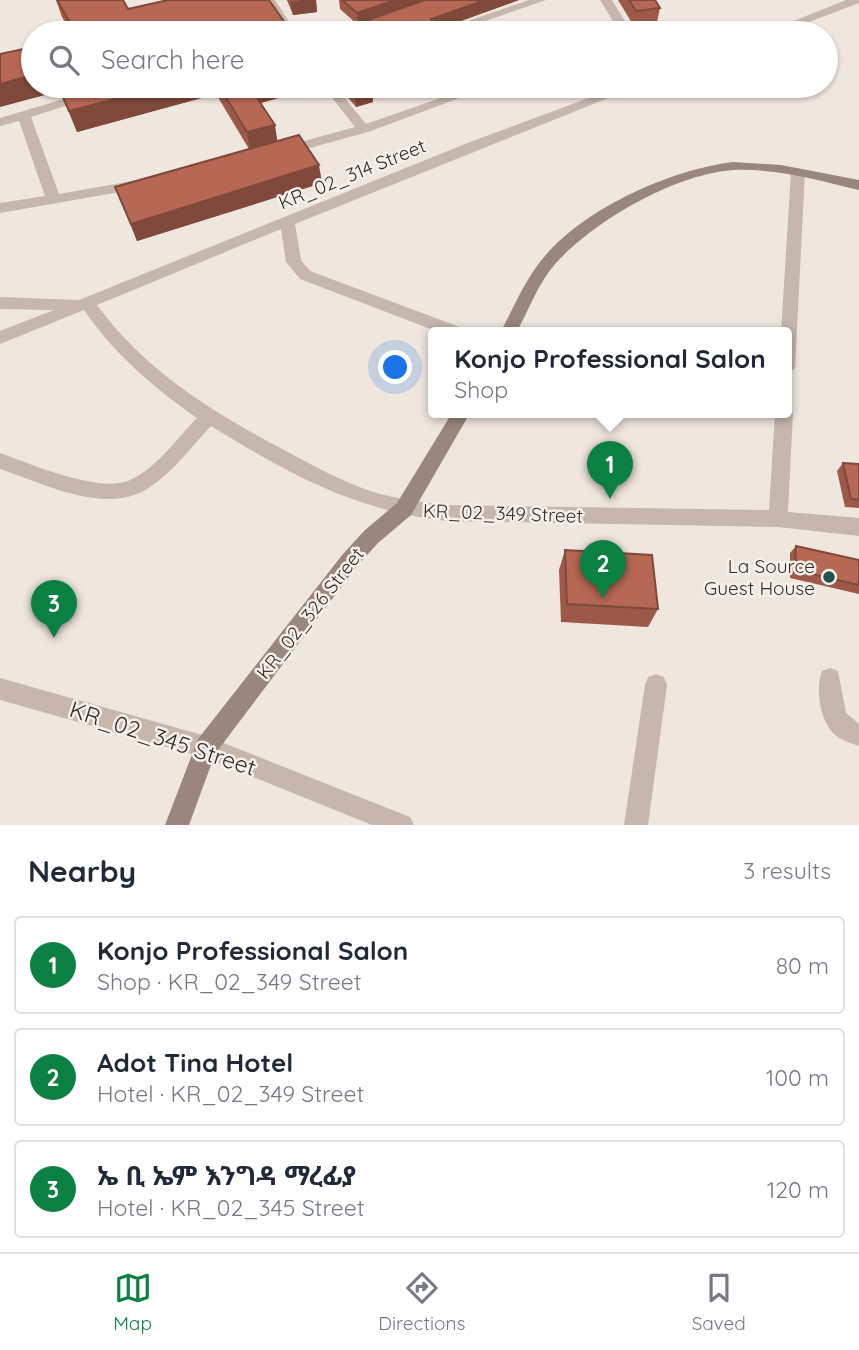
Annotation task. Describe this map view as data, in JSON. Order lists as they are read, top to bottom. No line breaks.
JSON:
{"streets":{"street":["KR_02_314 Street","KR_02_349 Street","KR_02_326 Street","KR_02_345 Street"]},"crossings":[["KR_02_314 Street","KR_02_349 Street"],["KR_02_349 Street","KR_02_326 Street"],["KR_02_326 Street","KR_02_345 Street"]],"places":["La Source Guest House"],"page":{"search":"Search here","popup":["Konjo Professional Salon","Shop"],"pins":["1","2","3"],"heading":["Nearby","3 results"],"list":[{"mark":"1","name":"Konjo Professional Salon","note":"Shop · KR_02_349 Street","value":"80 m"},{"mark":"2","name":"Adot Tina Hotel","note":"Hotel · KR_02_349 Street","value":"100 m"},{"mark":"3","name":"ኤ ቢ ኤም እንግዳ ማረፊያ","note":"Hotel · KR_02_345 Street","value":"120 m"}],"nav":["Map","Directions","Saved"]}}
